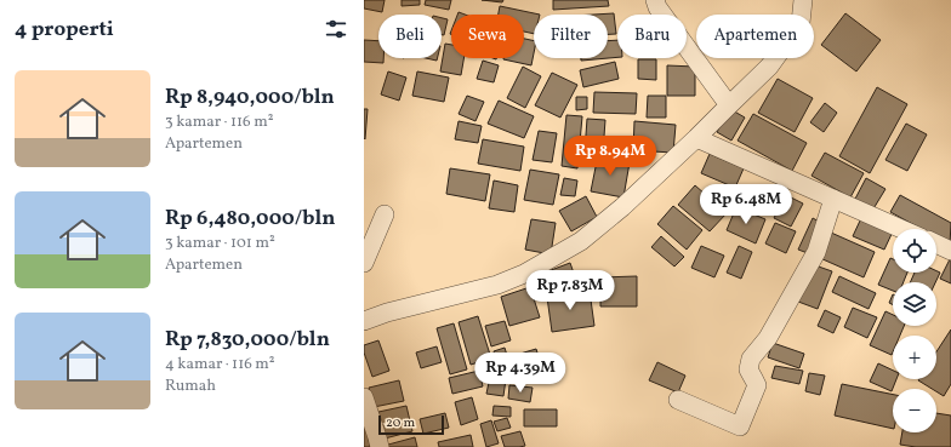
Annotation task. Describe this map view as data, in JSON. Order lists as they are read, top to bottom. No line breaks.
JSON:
{"scale_bar":"20 m","page":{"heading":"4 properti","chip":["Beli","Sewa","Filter","Baru","Apartemen"],"list":[{"name":"Rp 8,940,000/bln","note":"3 kamar · 116 m² · Apartemen"},{"name":"Rp 6,480,000/bln","note":"3 kamar · 101 m² · Apartemen"},{"name":"Rp 7,830,000/bln","note":"4 kamar · 116 m² · Rumah"}],"price":["Rp 8.94M","Rp 6.48M","Rp 7.83M","Rp 4.39M"],"map_buttons":["+","−"],"scale":"20 m"}}
